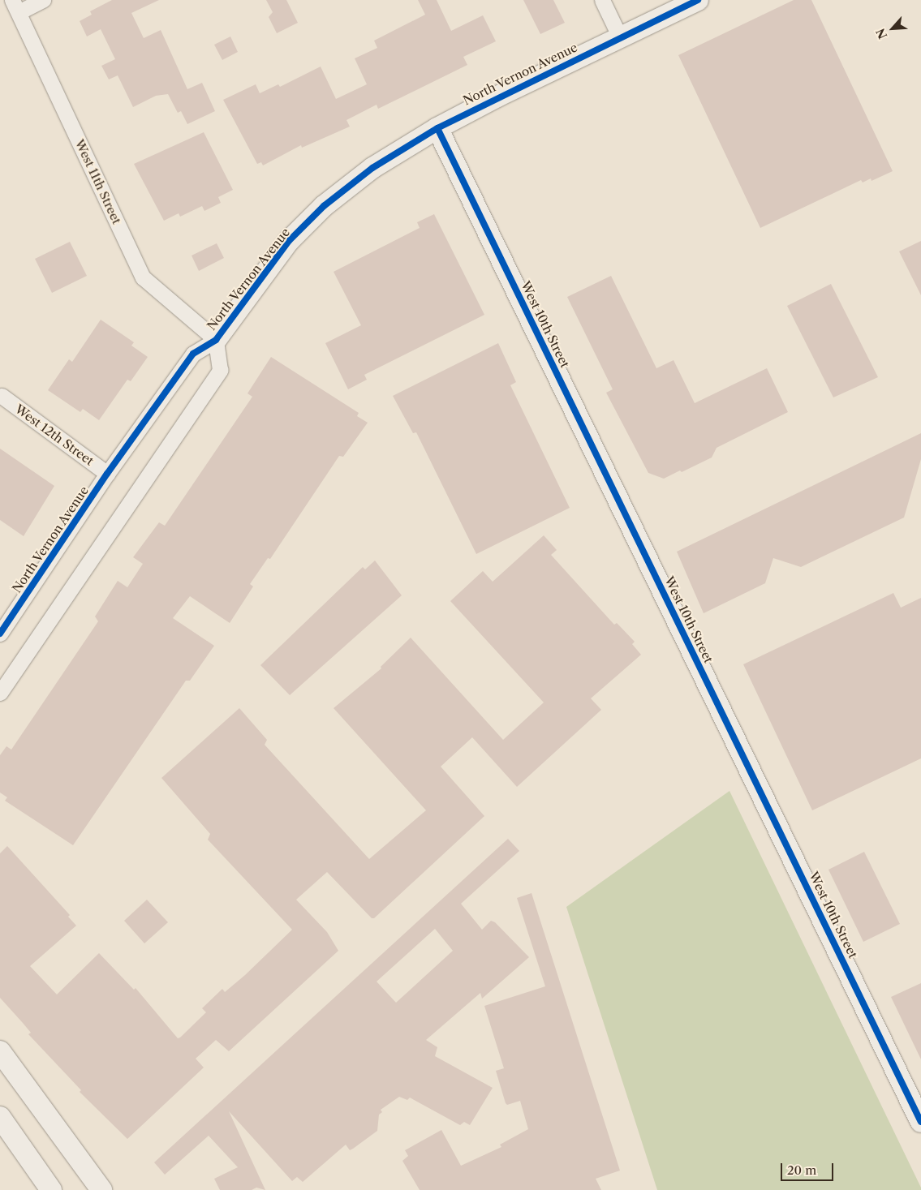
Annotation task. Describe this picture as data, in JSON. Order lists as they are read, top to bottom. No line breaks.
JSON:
{"streets":{"street":["North Vernon Avenue","West 11th Street","West 10th Street","West 12th Street"]},"crossings":[["North Vernon Avenue","West 11th Street"],["North Vernon Avenue","West 10th Street"],["North Vernon Avenue","West 12th Street"]],"scale_bar":"20 m","north":"bottom left"}
